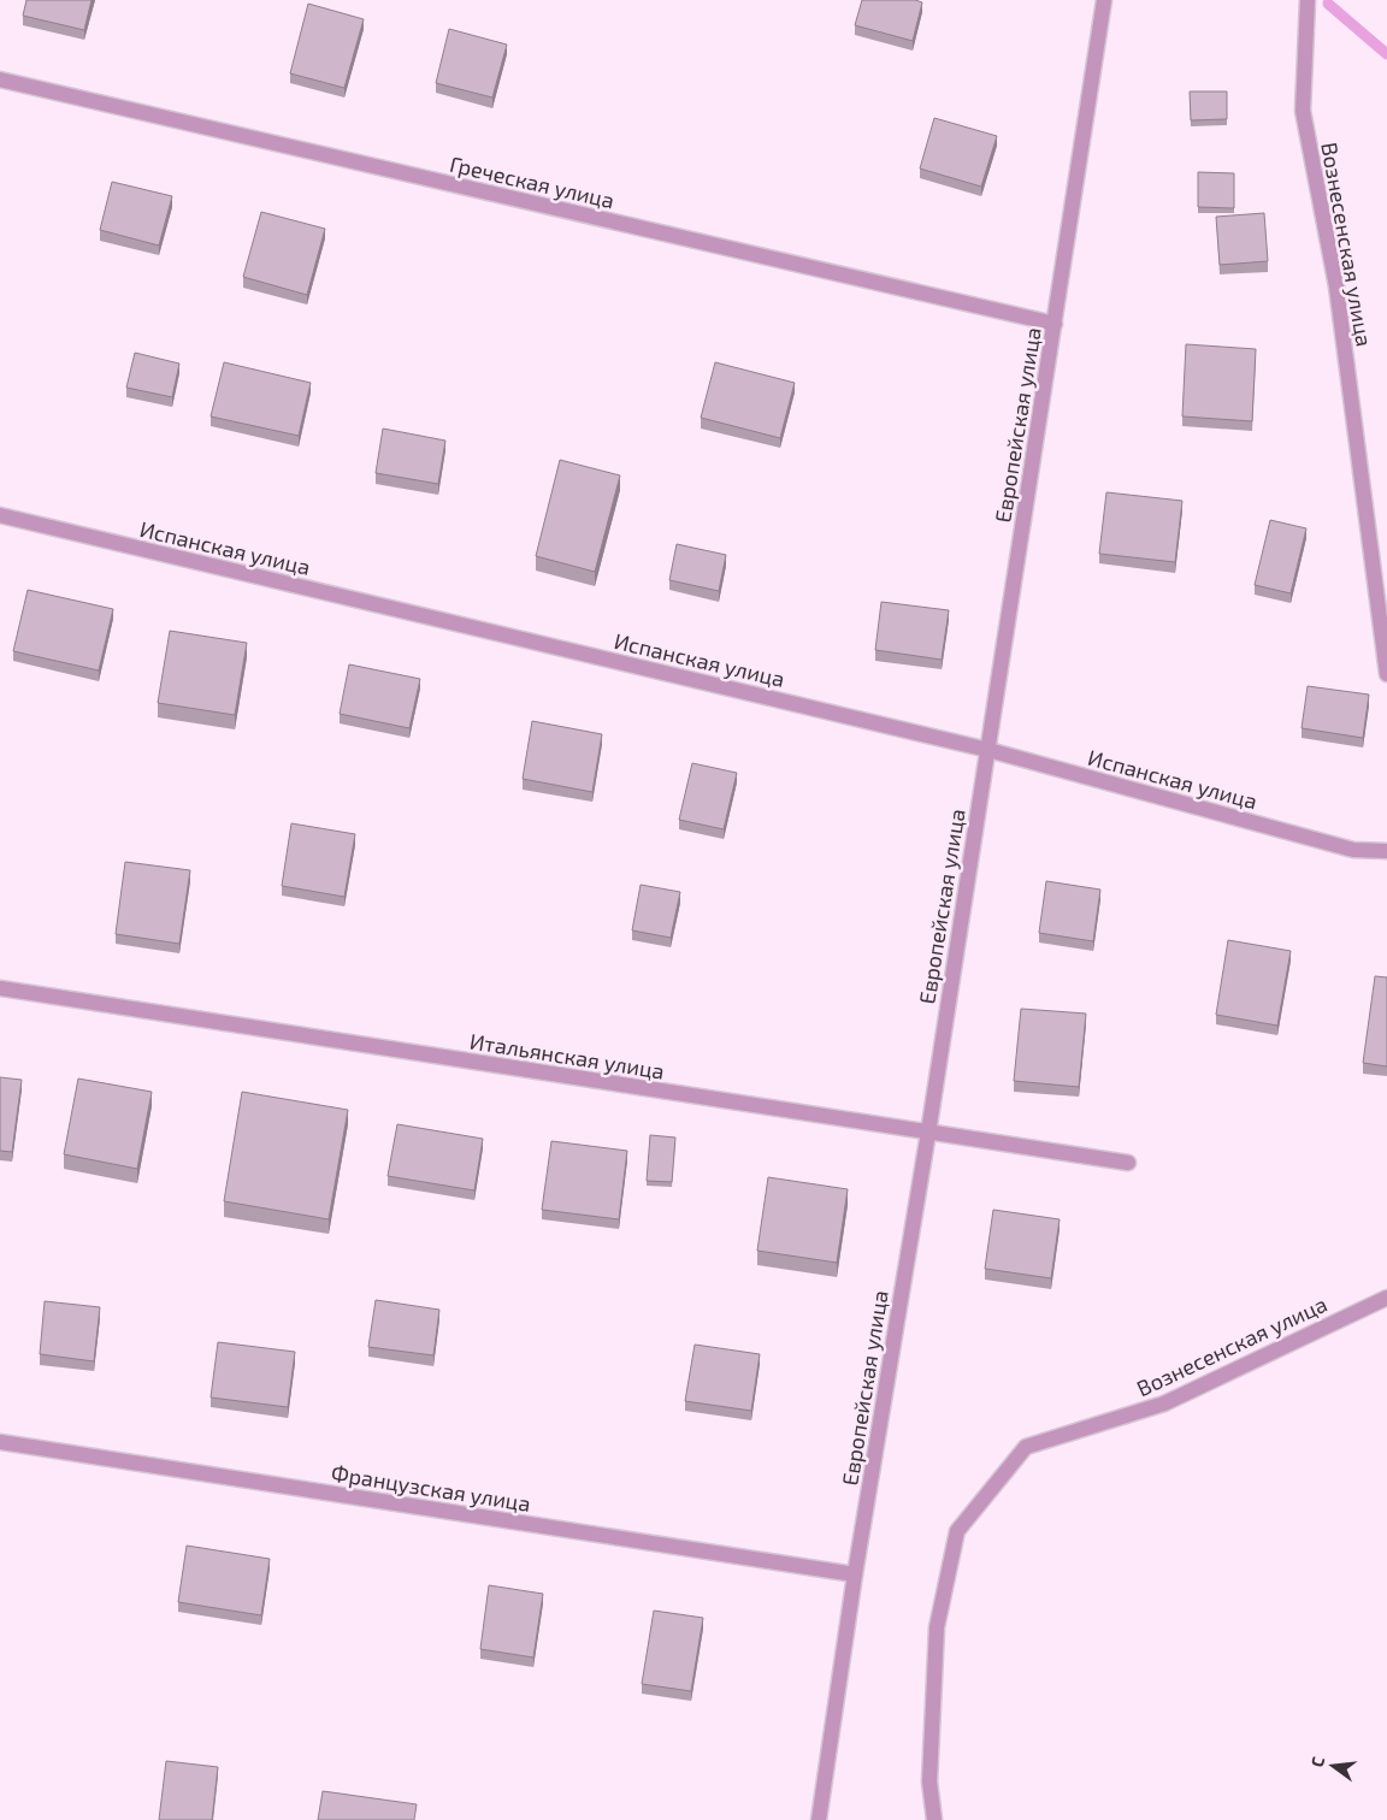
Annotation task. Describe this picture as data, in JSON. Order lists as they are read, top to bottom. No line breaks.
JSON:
{"streets":{"street":["Греческая улица","Вознесенская улица","Европейская улица","Испанская улица","Итальянская улица","Французская улица"]},"crossings":[["Греческая улица","Европейская улица"],["Европейская улица","Испанская улица"],["Европейская улица","Итальянская улица"],["Европейская улица","Французская улица"]],"north":"left"}
